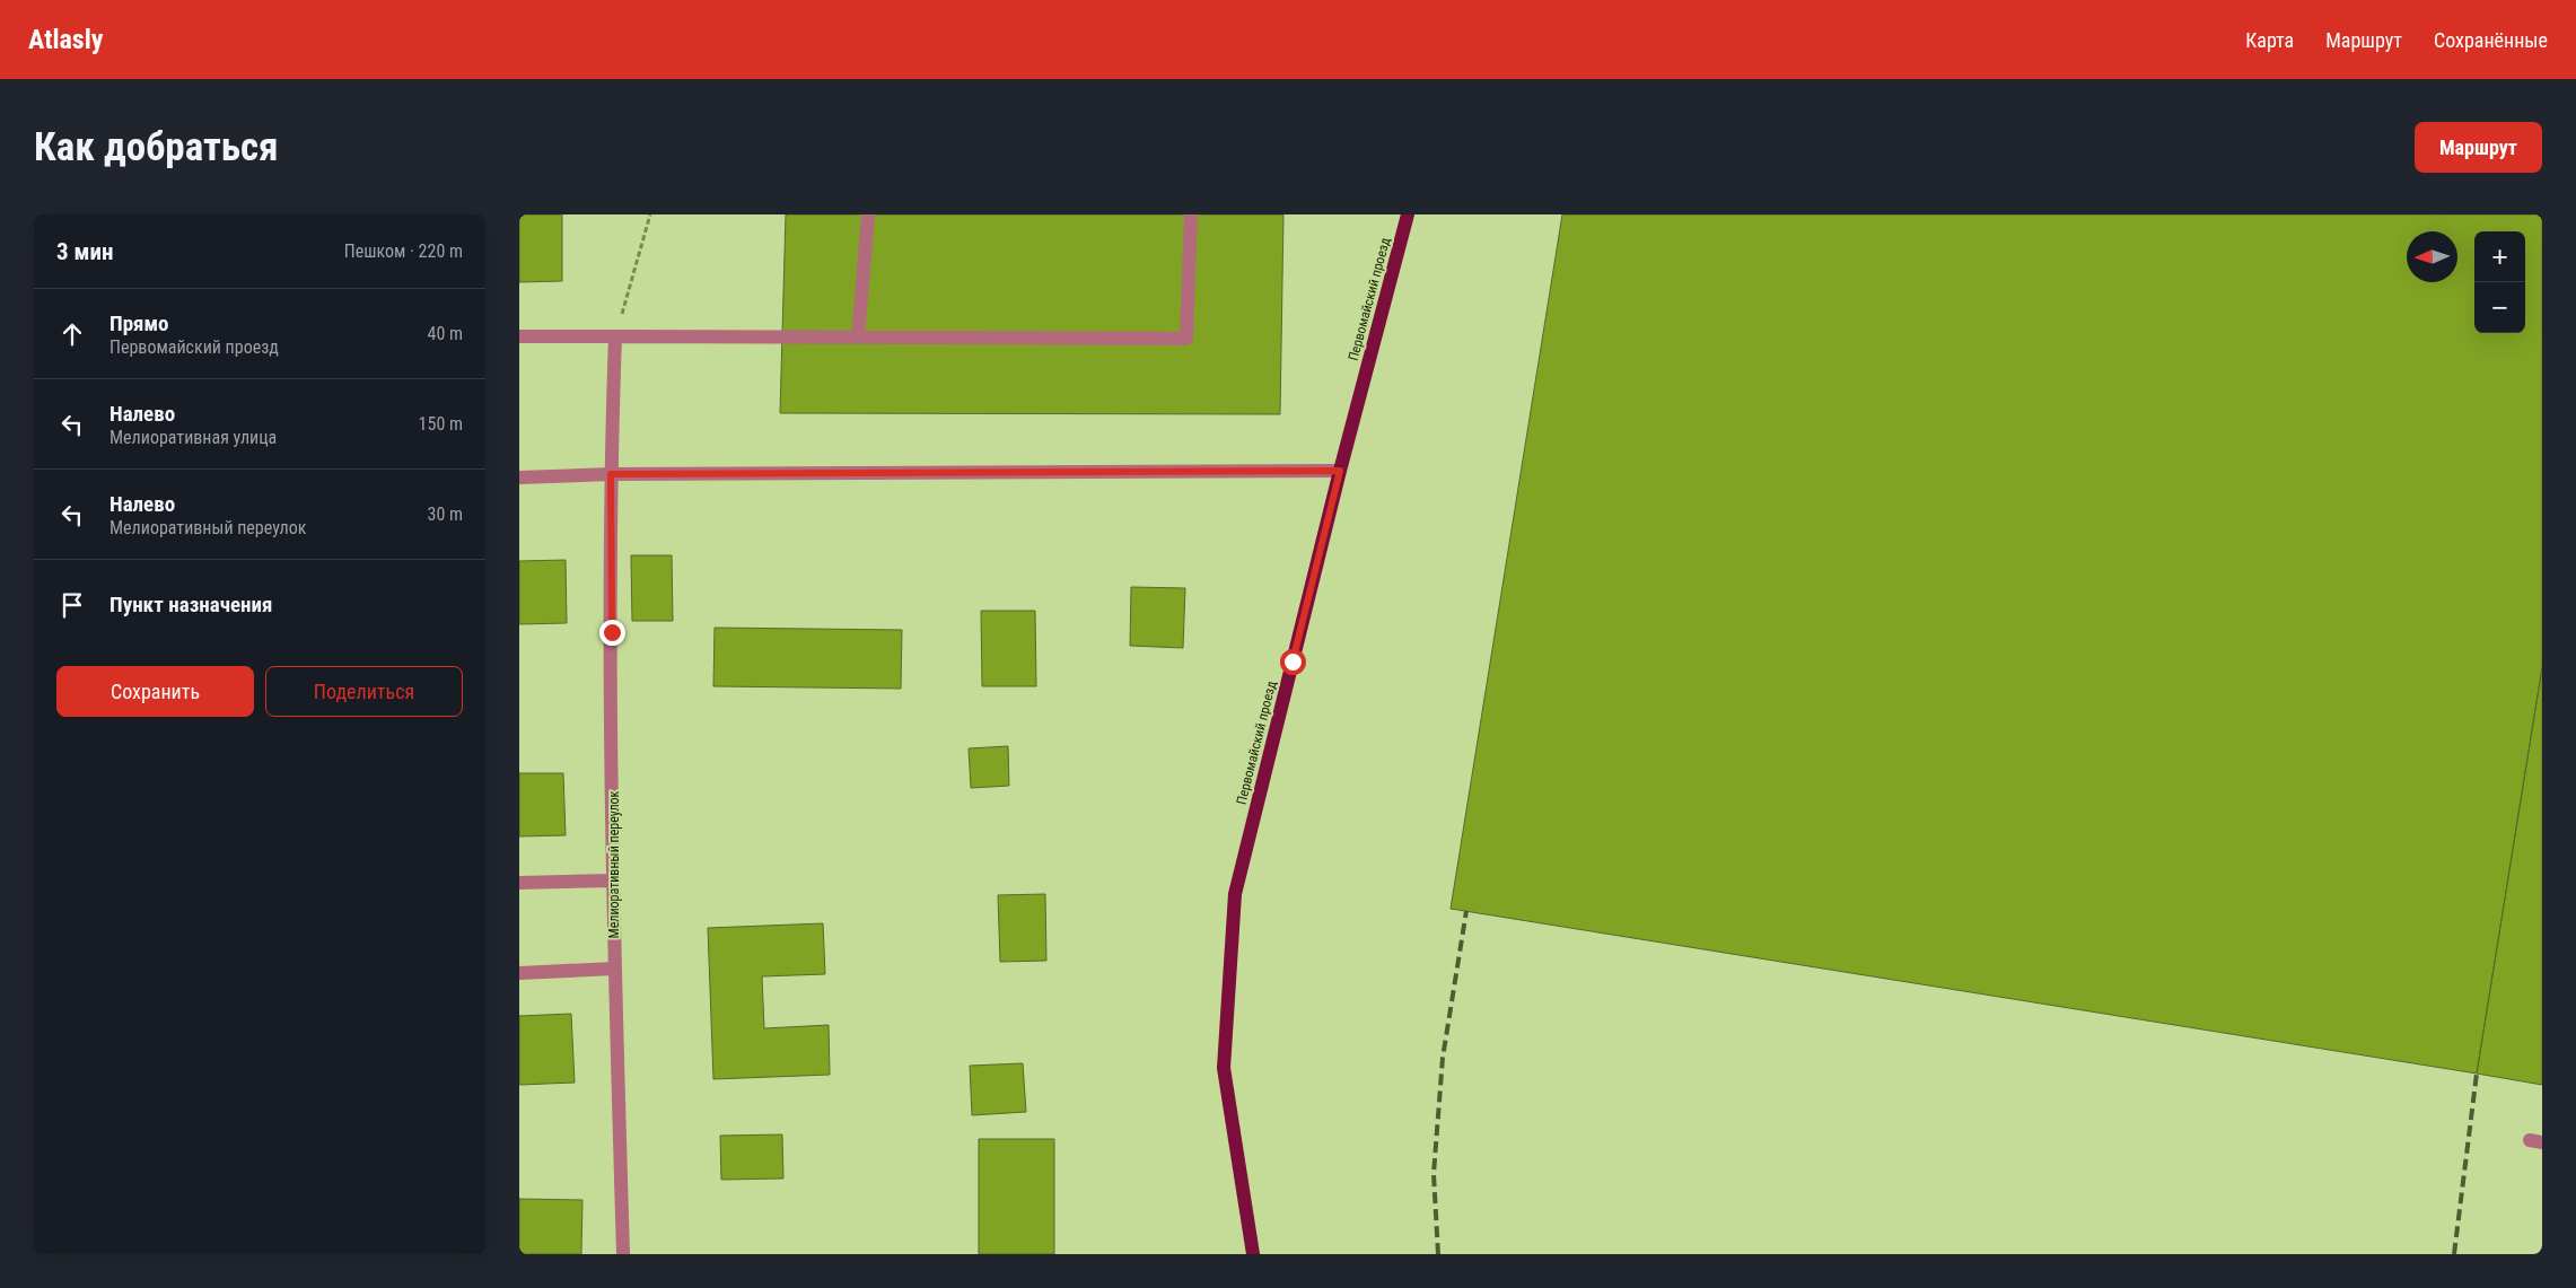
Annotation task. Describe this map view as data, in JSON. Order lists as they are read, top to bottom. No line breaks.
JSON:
{"streets":{"main road":["Первомайский проезд"],"street":["Мелиоративный переулок"]},"north":"left","page":{"header":"Atlasly","nav":["Карта","Маршрут","Сохранённые"],"buttons":["Маршрут",["Сохранить","Поделиться"]],"title":"Как добраться","heading":["3 мин","Пешком · 220 m"],"map_buttons":["+","−"],"list":[["Прямо","Первомайский проезд","40 m"],["Налево","Мелиоративная улица","150 m"],["Налево","Мелиоративный переулок","30 m"],"Пункт назначения"]}}
